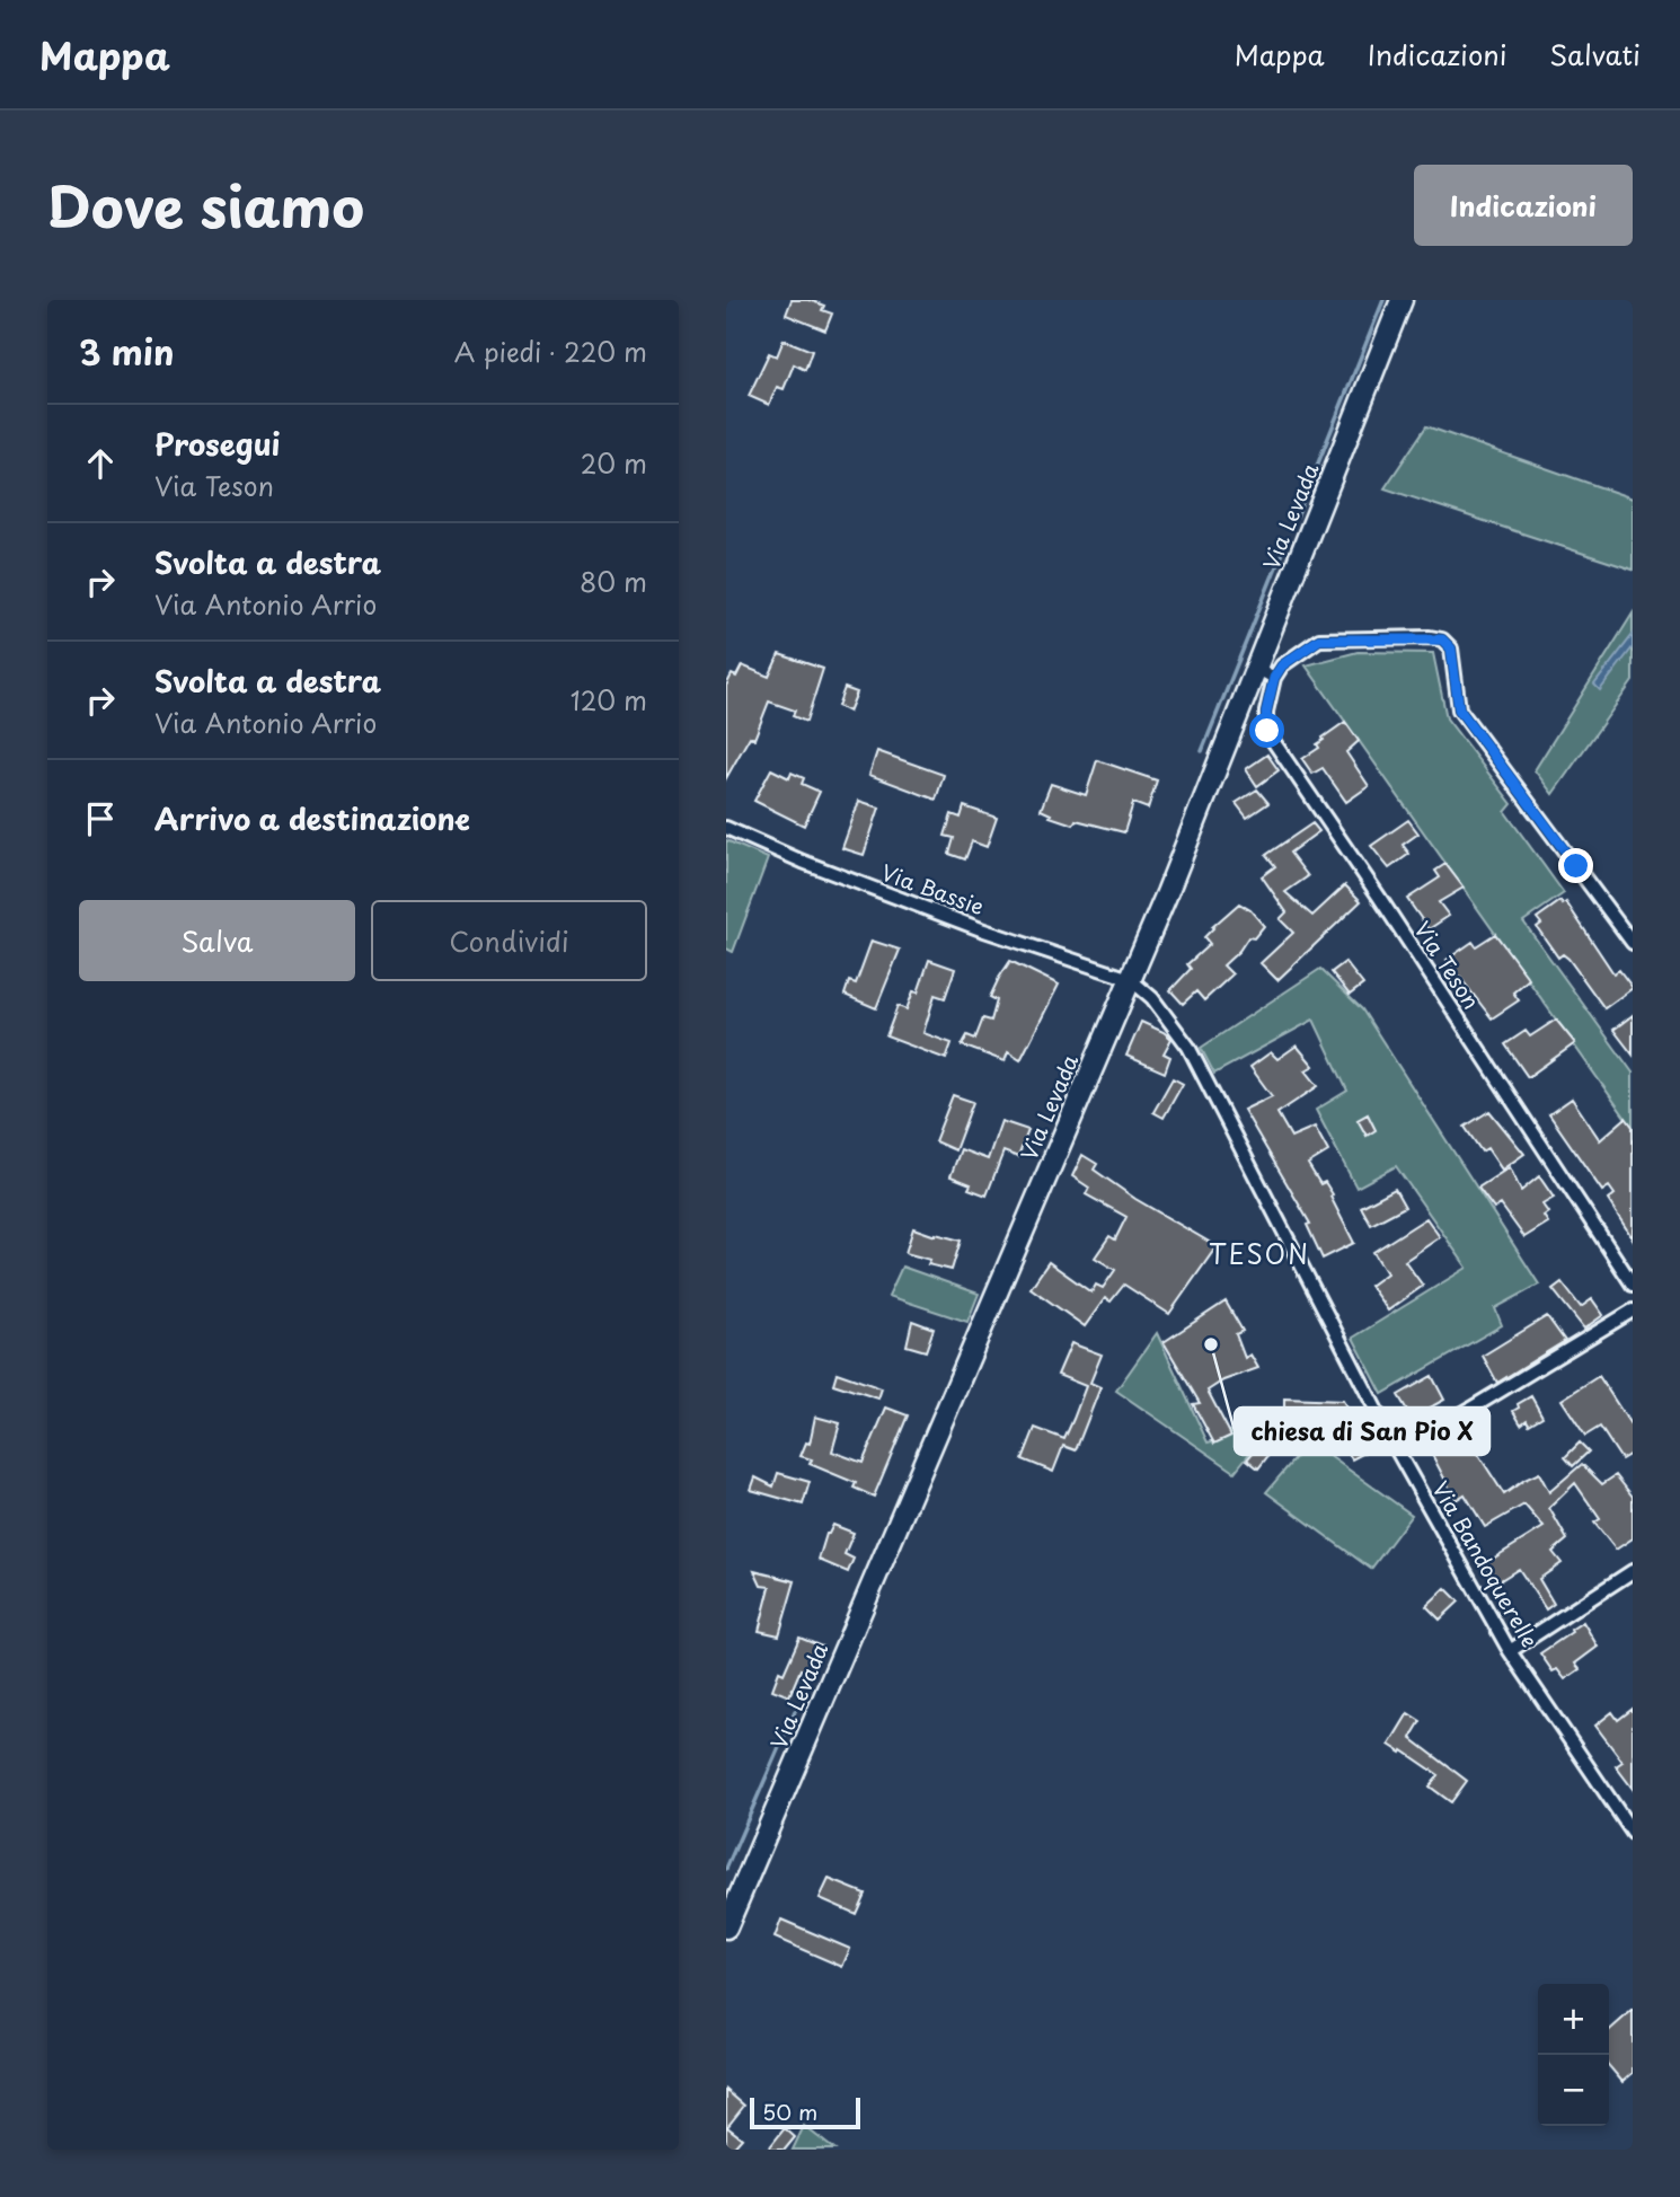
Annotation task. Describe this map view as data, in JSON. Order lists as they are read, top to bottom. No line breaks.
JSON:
{"streets":{"main road":["Via Levada"],"street":["Via Bassie","Via Teson","Via Bandoquerelle"]},"crossings":[["Via Levada","Via Bassie"],["Via Levada","Via Teson"],["Via Levada","Via Bandoquerelle"],["Via Bassie","Via Bandoquerelle"]],"districts":["TESON"],"places":["chiesa di San Pio X"],"scale_bar":"50 m","page":{"header":"Mappa","nav":["Mappa","Indicazioni","Salvati"],"title":"Dove siamo","buttons":["Indicazioni",["Salva","Condividi"]],"heading":["3 min","A piedi · 220 m"],"list":[["Prosegui","Via Teson","20 m"],["Svolta a destra","Via Antonio Arrio","80 m"],["Svolta a destra","Via Antonio Arrio","120 m"],"Arrivo a destinazione"],"map_buttons":["+","−"],"scale":"50 m"}}
